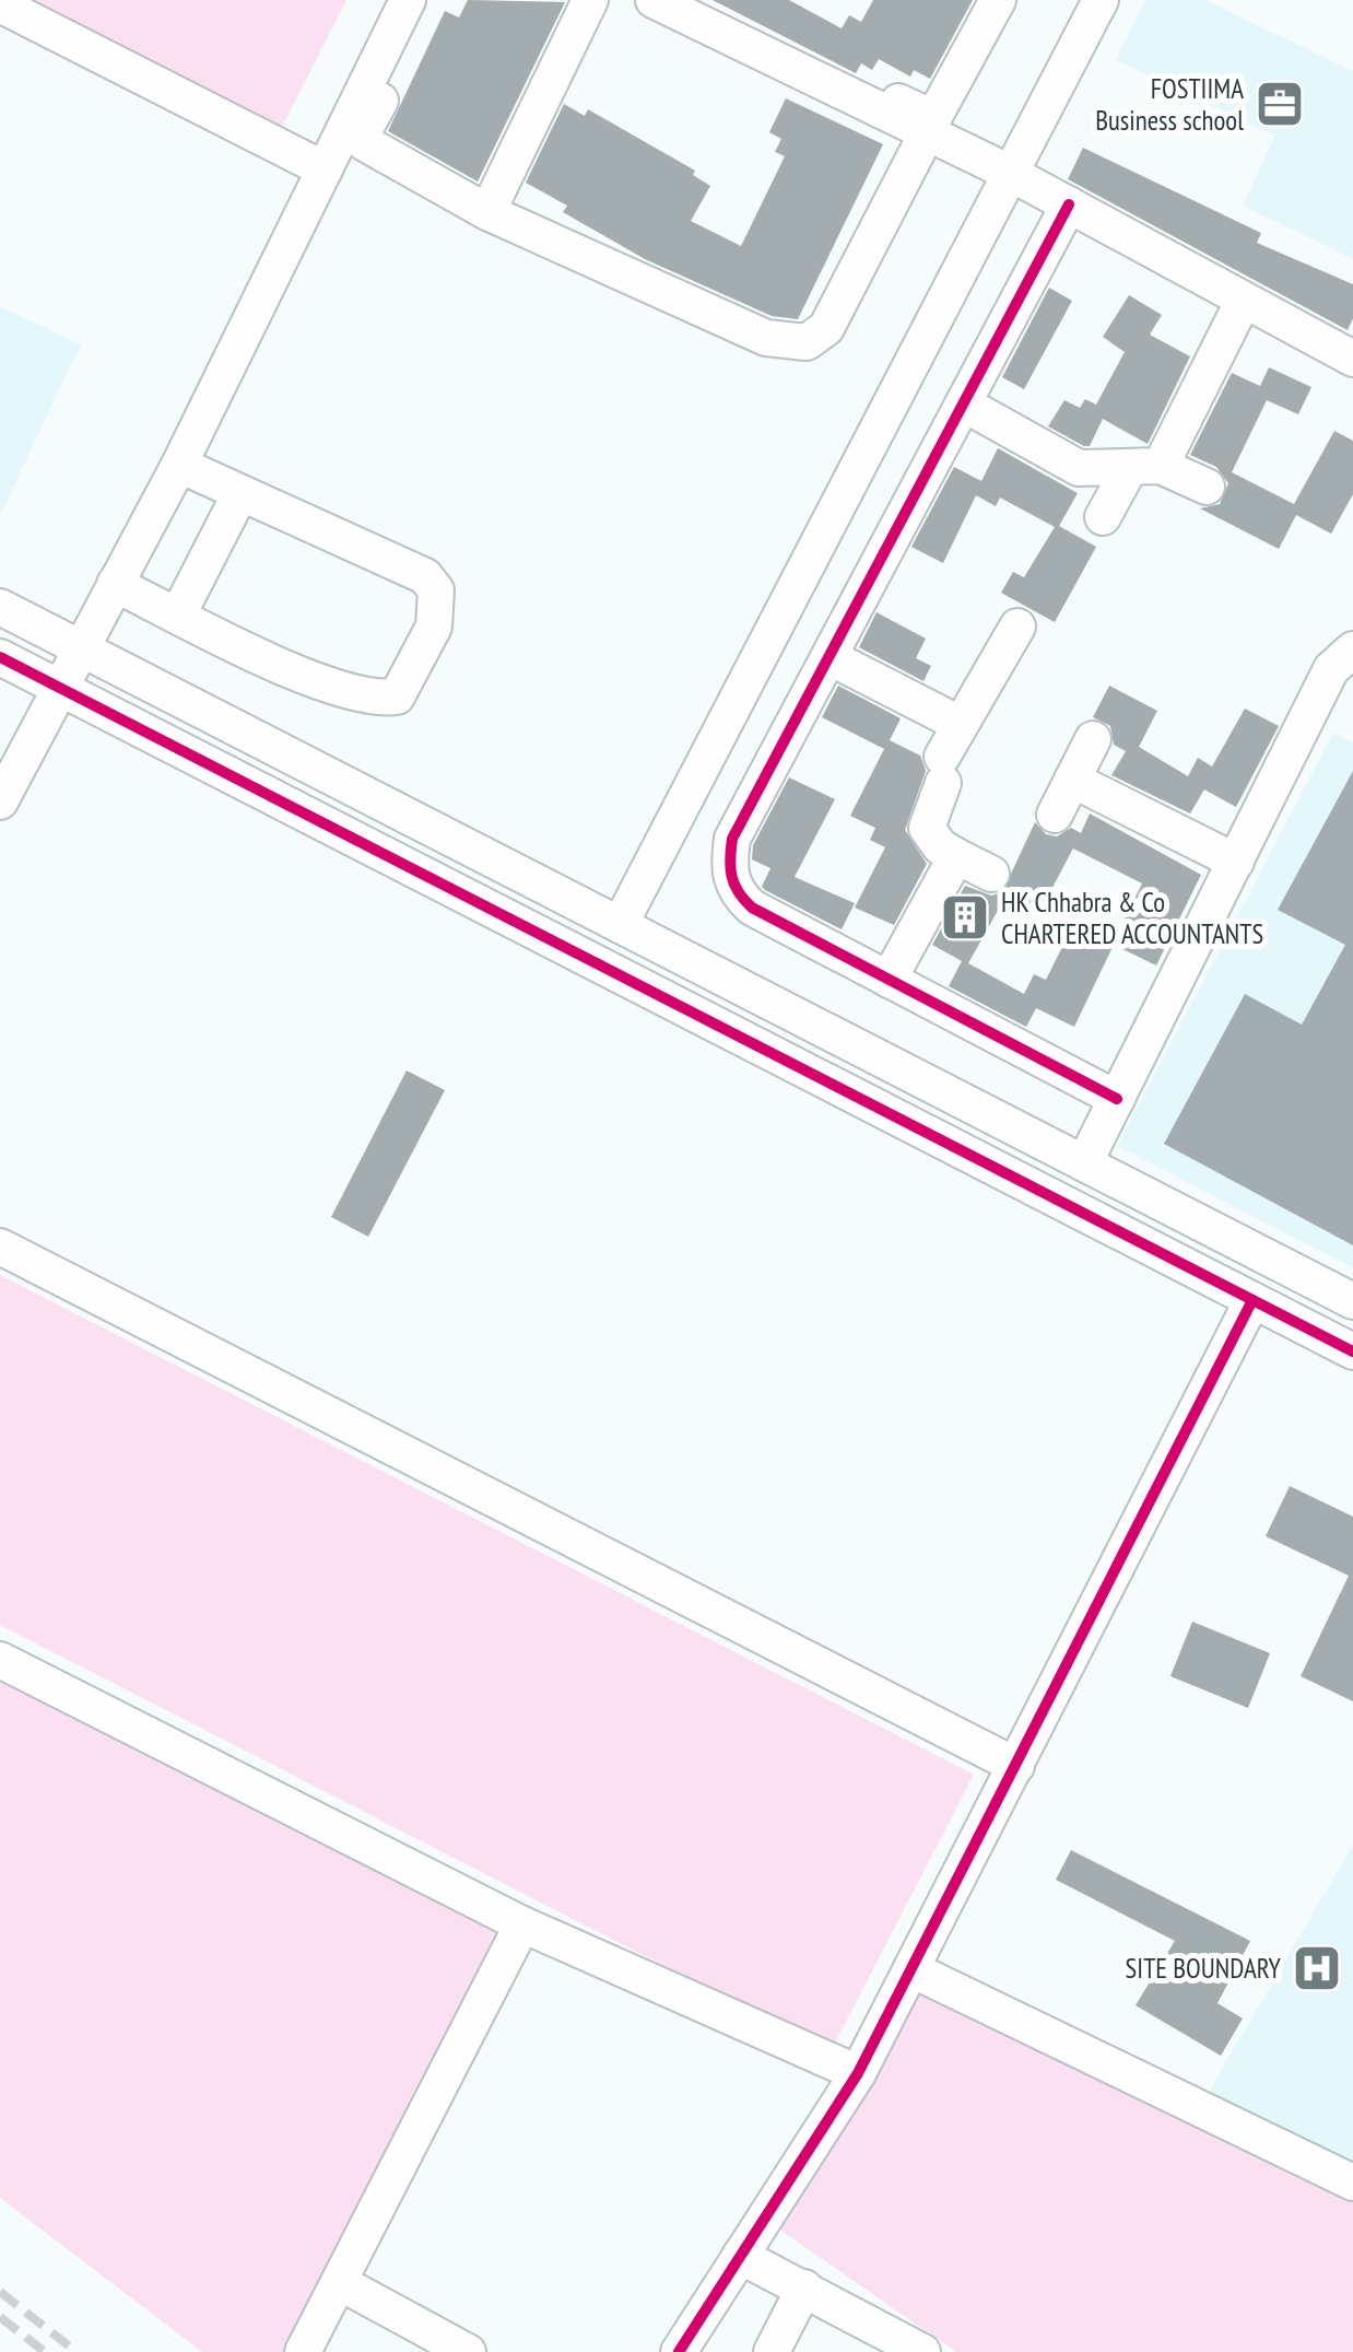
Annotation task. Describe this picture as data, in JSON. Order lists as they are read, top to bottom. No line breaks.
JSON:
{"places":{"office":["FOSTIIMA Business school"],"building":["HK Chhabra & Co CHARTERED ACCOUNTANTS"],"hospital":["SITE BOUNDARY"]}}
